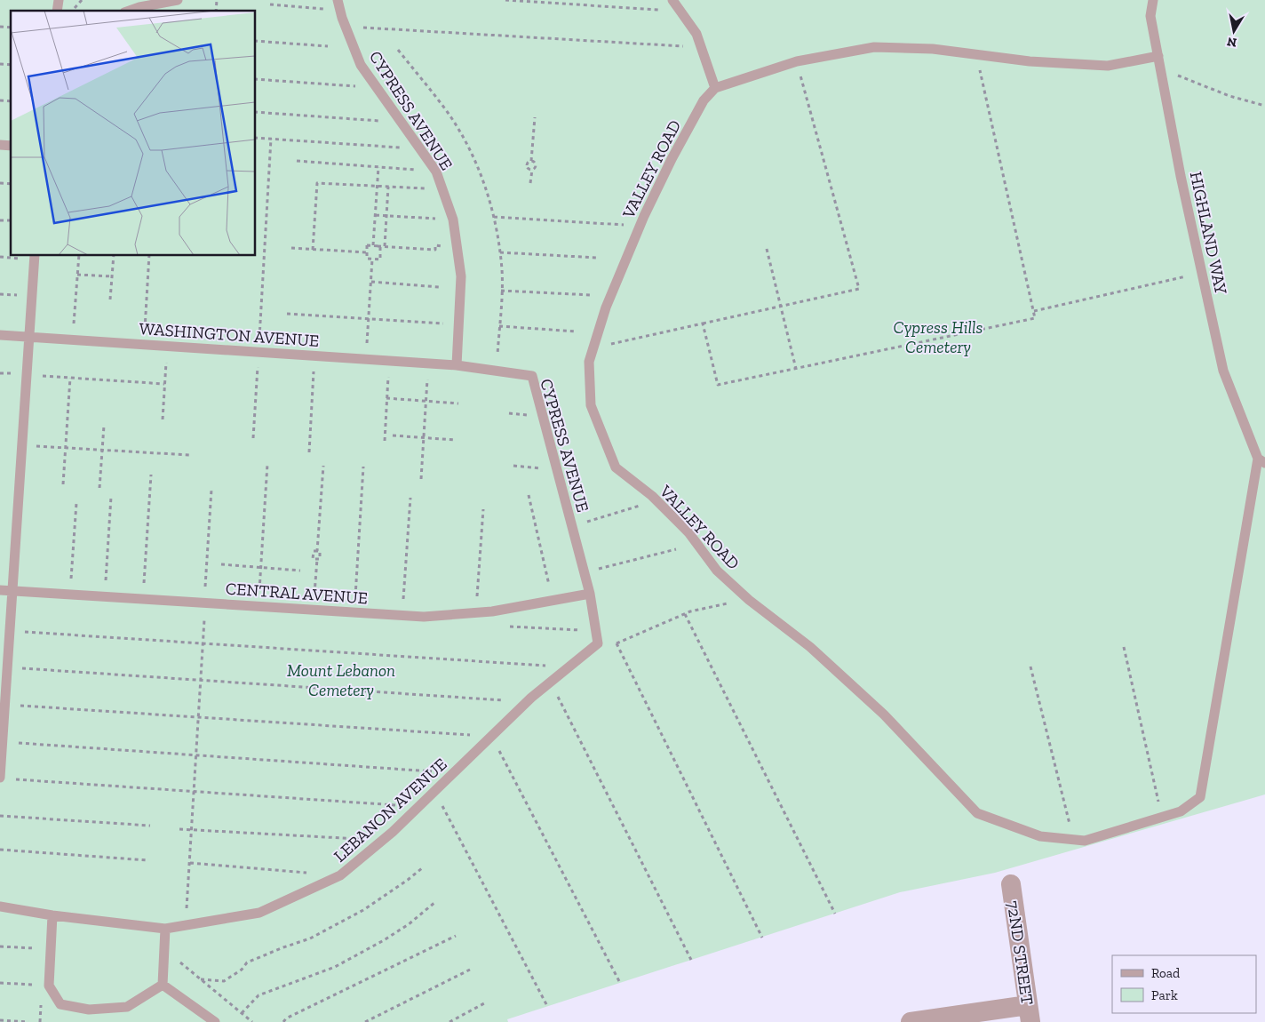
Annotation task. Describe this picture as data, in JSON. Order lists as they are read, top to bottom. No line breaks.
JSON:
{"streets":{"street":["72ND STREET"],"lane":["CYPRESS AVENUE","VALLEY ROAD","HIGHLAND WAY","WASHINGTON AVENUE","CENTRAL AVENUE","LEBANON AVENUE"]},"crossings":[["CYPRESS AVENUE","WASHINGTON AVENUE"],["CYPRESS AVENUE","CENTRAL AVENUE"],["CYPRESS AVENUE","LEBANON AVENUE"]],"parks":["Cypress Hills Cemetery","Mount Lebanon Cemetery"],"legend":["Road","Park"],"north":"bottom"}
